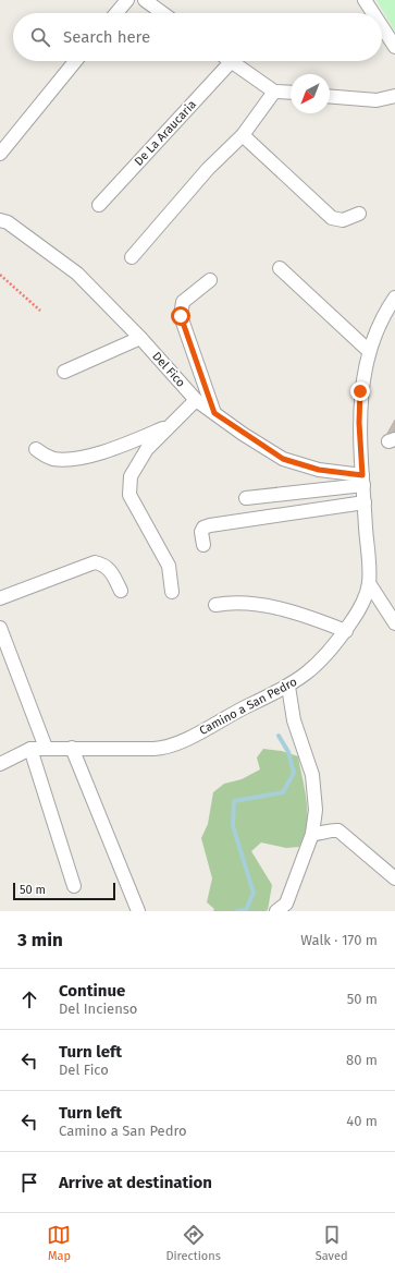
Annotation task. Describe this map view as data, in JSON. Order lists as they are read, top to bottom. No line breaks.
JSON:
{"streets":{"street":["De La Araucaria","Del Fico","Camino a San Pedro"]},"crossings":[["Del Fico","Camino a San Pedro"]],"scale_bar":"50 m","north":"bottom left","page":{"search":"Search here","scale":"50 m","heading":["3 min","Walk · 170 m"],"list":[["Continue","Del Incienso","50 m"],["Turn left","Del Fico","80 m"],["Turn left","Camino a San Pedro","40 m"],"Arrive at destination"],"nav":["Map","Directions","Saved"]}}
